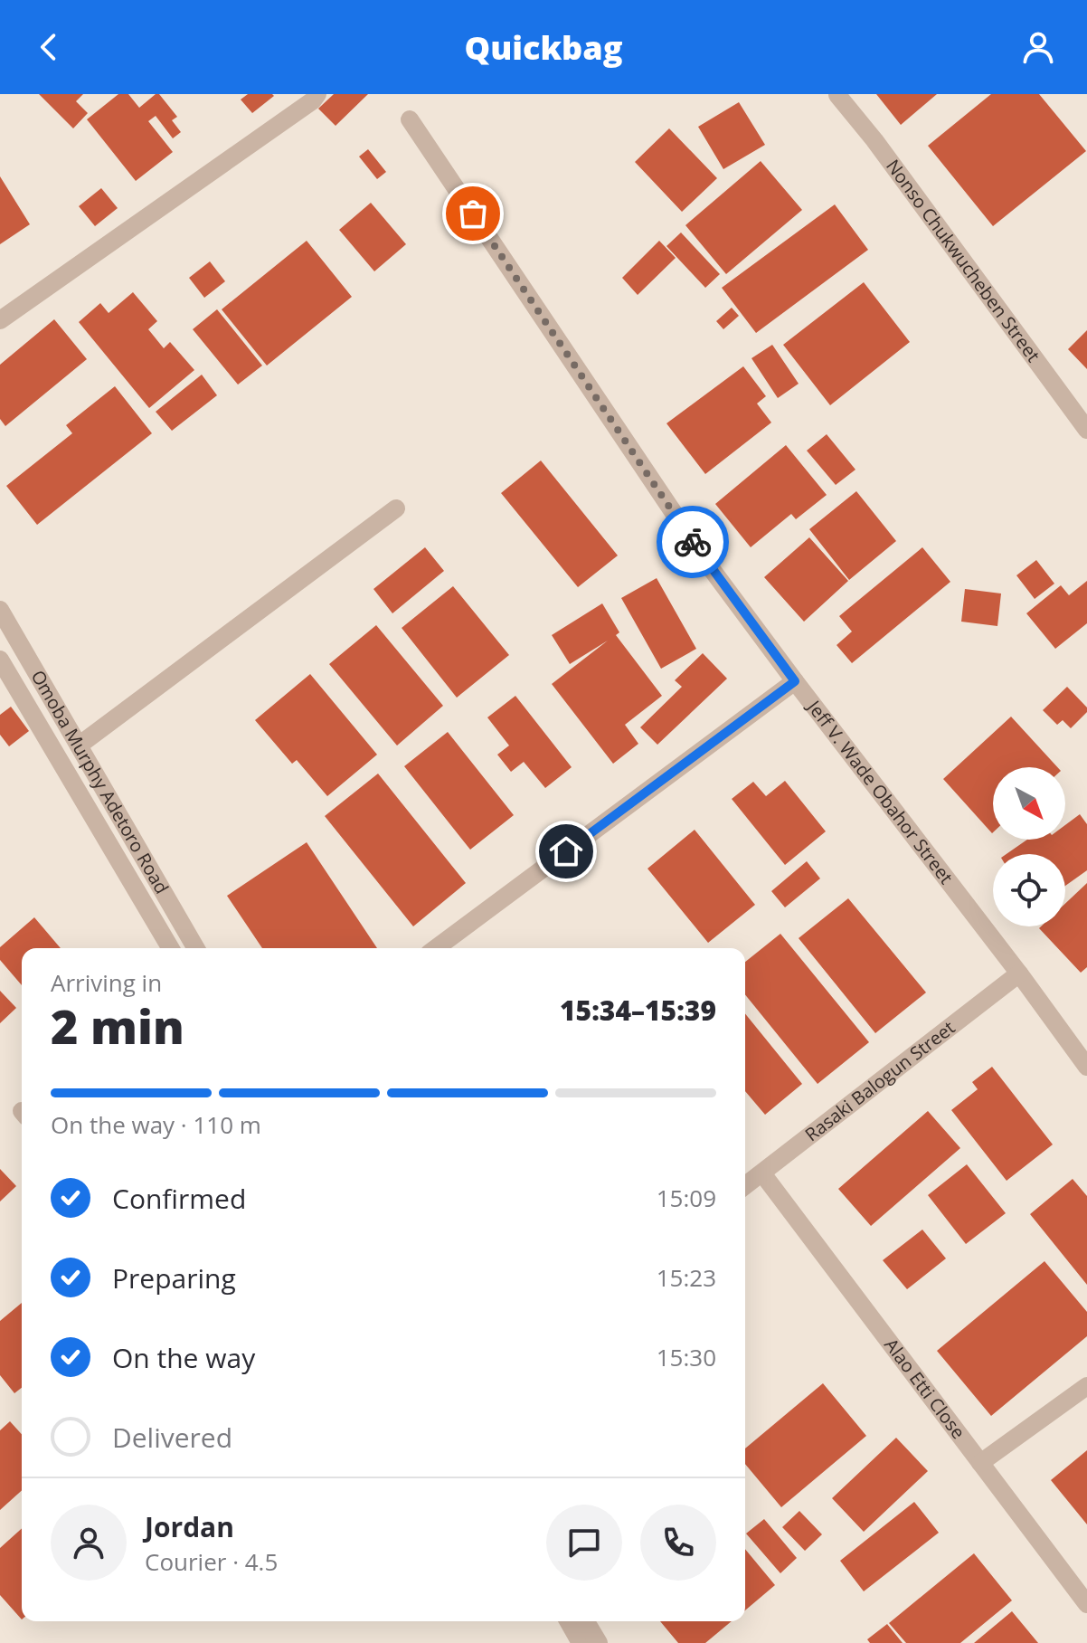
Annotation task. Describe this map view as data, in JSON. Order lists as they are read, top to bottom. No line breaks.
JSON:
{"streets":{"street":["Nonso Chukwucheben Street","Omoba Murphy Adetoro Road","Jeff V. Wade Obahor Street","Rasaki Balogun Street","Alao Etti Close"]},"crossings":[["Jeff V. Wade Obahor Street","Rasaki Balogun Street"],["Rasaki Balogun Street","Alao Etti Close"]],"north":"bottom right","page":{"header":"Quickbag","heading":["2 min","Arriving in","15:34–15:39"],"panel":["Jordan","Courier · 4.5"],"bar":"On the way · 110 m","list":[["Confirmed","15:09"],["Preparing","15:23"],["On the way","15:30"],"Delivered"]}}
